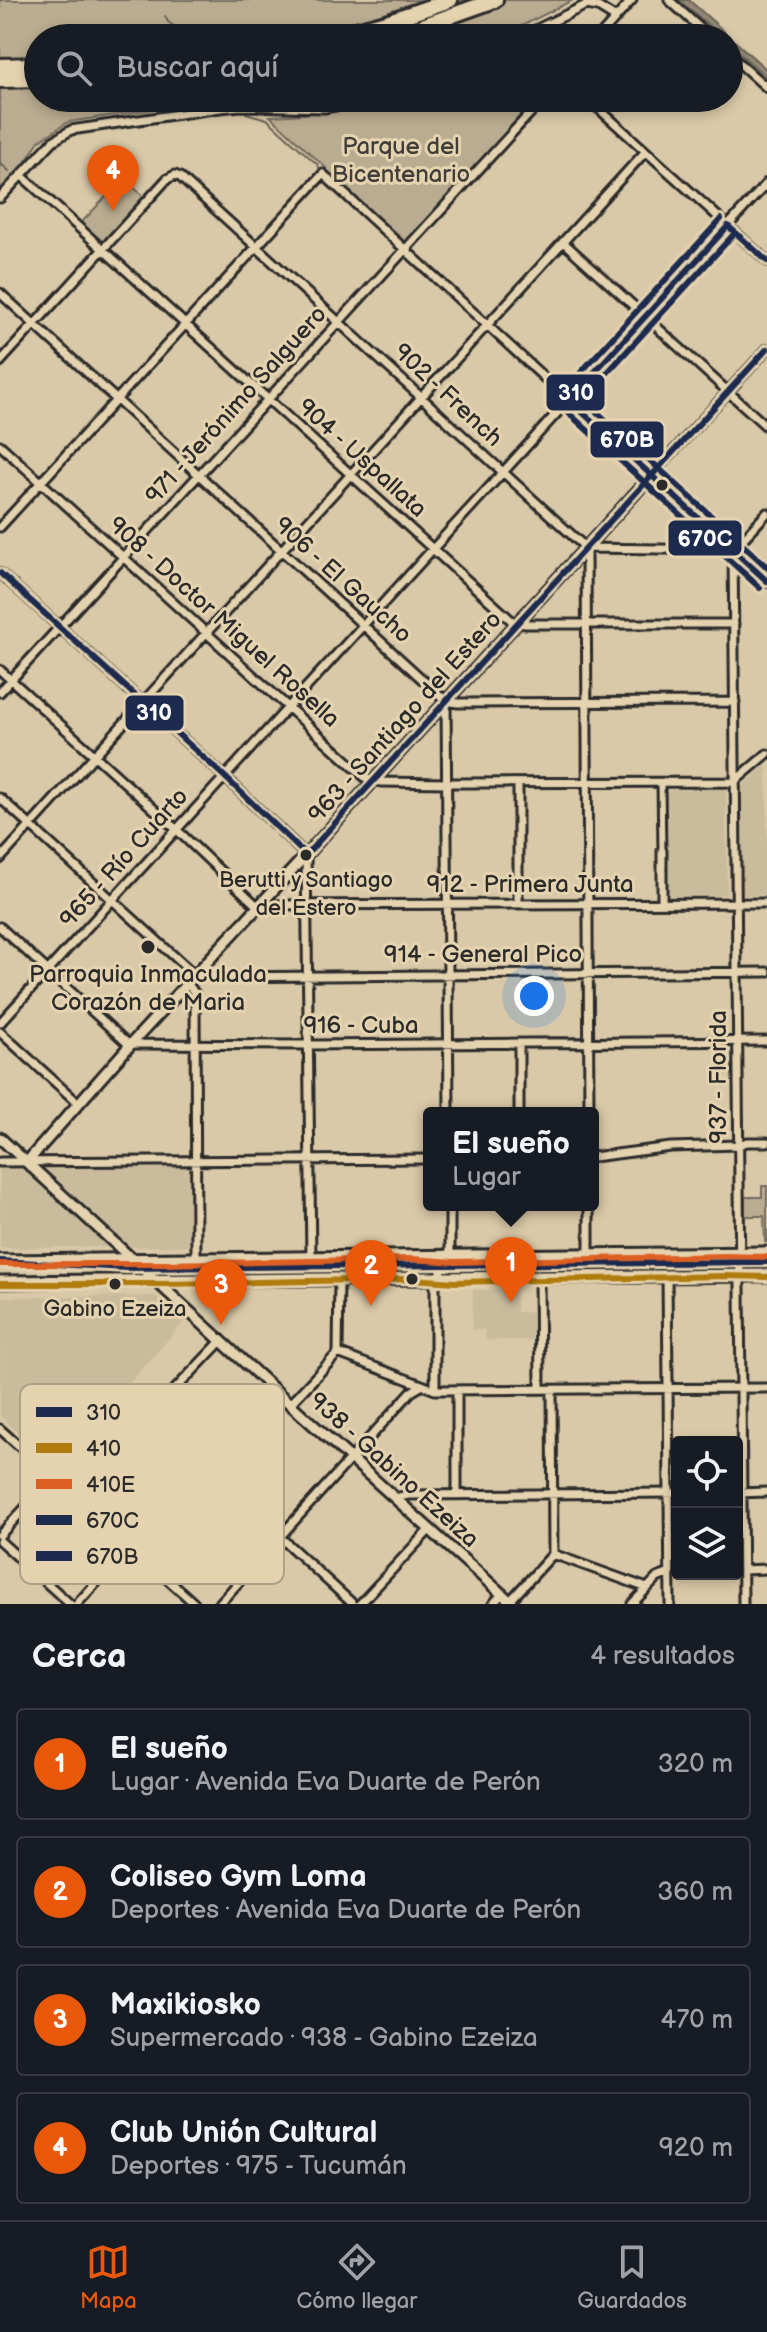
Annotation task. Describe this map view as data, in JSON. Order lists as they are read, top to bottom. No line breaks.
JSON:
{"streets":{"street":["902 - French","971 - Jerónimo Salguero","904 - Uspallata","906 - El Gaucho","908 - Doctor Miguel Rosella","963 - Santiago del Estero","965 - Río Cuarto","912 - Primera Junta","914 - General Pico","916 - Cuba","937 - Florida","938 - Gabino Ezeiza"]},"crossings":[["902 - French","971 - Jerónimo Salguero"],["902 - French","904 - Uspallata"],["902 - French","963 - Santiago del Estero"],["902 - French","965 - Río Cuarto"],["971 - Jerónimo Salguero","904 - Uspallata"],["971 - Jerónimo Salguero","906 - El Gaucho"],["971 - Jerónimo Salguero","908 - Doctor Miguel Rosella"],["904 - Uspallata","963 - Santiago del Estero"],["904 - Uspallata","965 - Río Cuarto"],["906 - El Gaucho","963 - Santiago del Estero"],["906 - El Gaucho","965 - Río Cuarto"],["908 - Doctor Miguel Rosella","963 - Santiago del Estero"],["908 - Doctor Miguel Rosella","965 - Río Cuarto"],["963 - Santiago del Estero","912 - Primera Junta"],["963 - Santiago del Estero","914 - General Pico"],["963 - Santiago del Estero","916 - Cuba"],["963 - Santiago del Estero","938 - Gabino Ezeiza"],["912 - Primera Junta","937 - Florida"],["914 - General Pico","937 - Florida"],["916 - Cuba","937 - Florida"]],"parks":["Parque del Bicentenario"],"places":["Berutti y Santiago del Estero","Parroquia Inmaculada Corazón de Maria","Gabino Ezeiza"],"lines":["transit line 670B","transit line 310","transit line 670C","transit line 410E","transit line 410"],"legend":["310","410","410E","670C","670B"],"page":{"search":"Buscar aquí","pins":["4","1","2","3"],"popup":["El sueño","Lugar"],"heading":["Cerca","4 resultados"],"list":[{"mark":"1","name":"El sueño","note":"Lugar · Avenida Eva Duarte de Perón","value":"320 m"},{"mark":"2","name":"Coliseo Gym Loma","note":"Deportes · Avenida Eva Duarte de Perón","value":"360 m"},{"mark":"3","name":"Maxikiosko","note":"Supermercado · 938 - Gabino Ezeiza","value":"470 m"},{"mark":"4","name":"Club Unión Cultural","note":"Deportes · 975 - Tucumán","value":"920 m"}],"nav":["Mapa","Cómo llegar","Guardados"]}}
